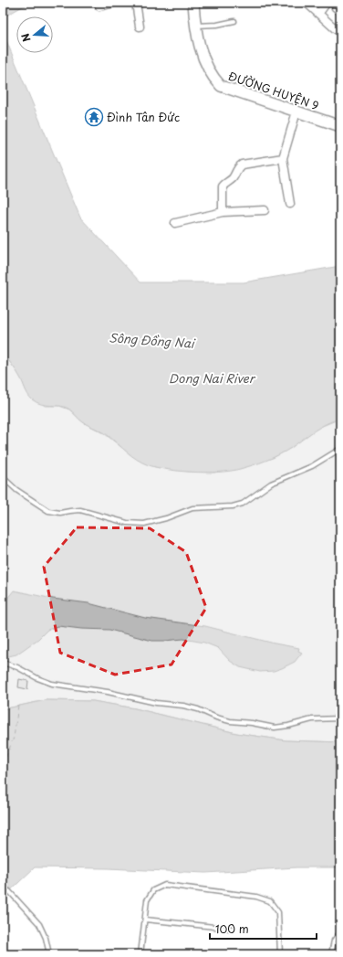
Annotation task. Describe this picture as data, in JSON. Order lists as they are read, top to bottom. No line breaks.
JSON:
{"streets":{"street":["ĐƯỜNG HUYỆN 9"]},"water":["Sông Đồng Nai","Dong Nai River"],"places":{"temple":["Đình Tân Đức"]},"scale_bar":"100 m","north":"left"}
